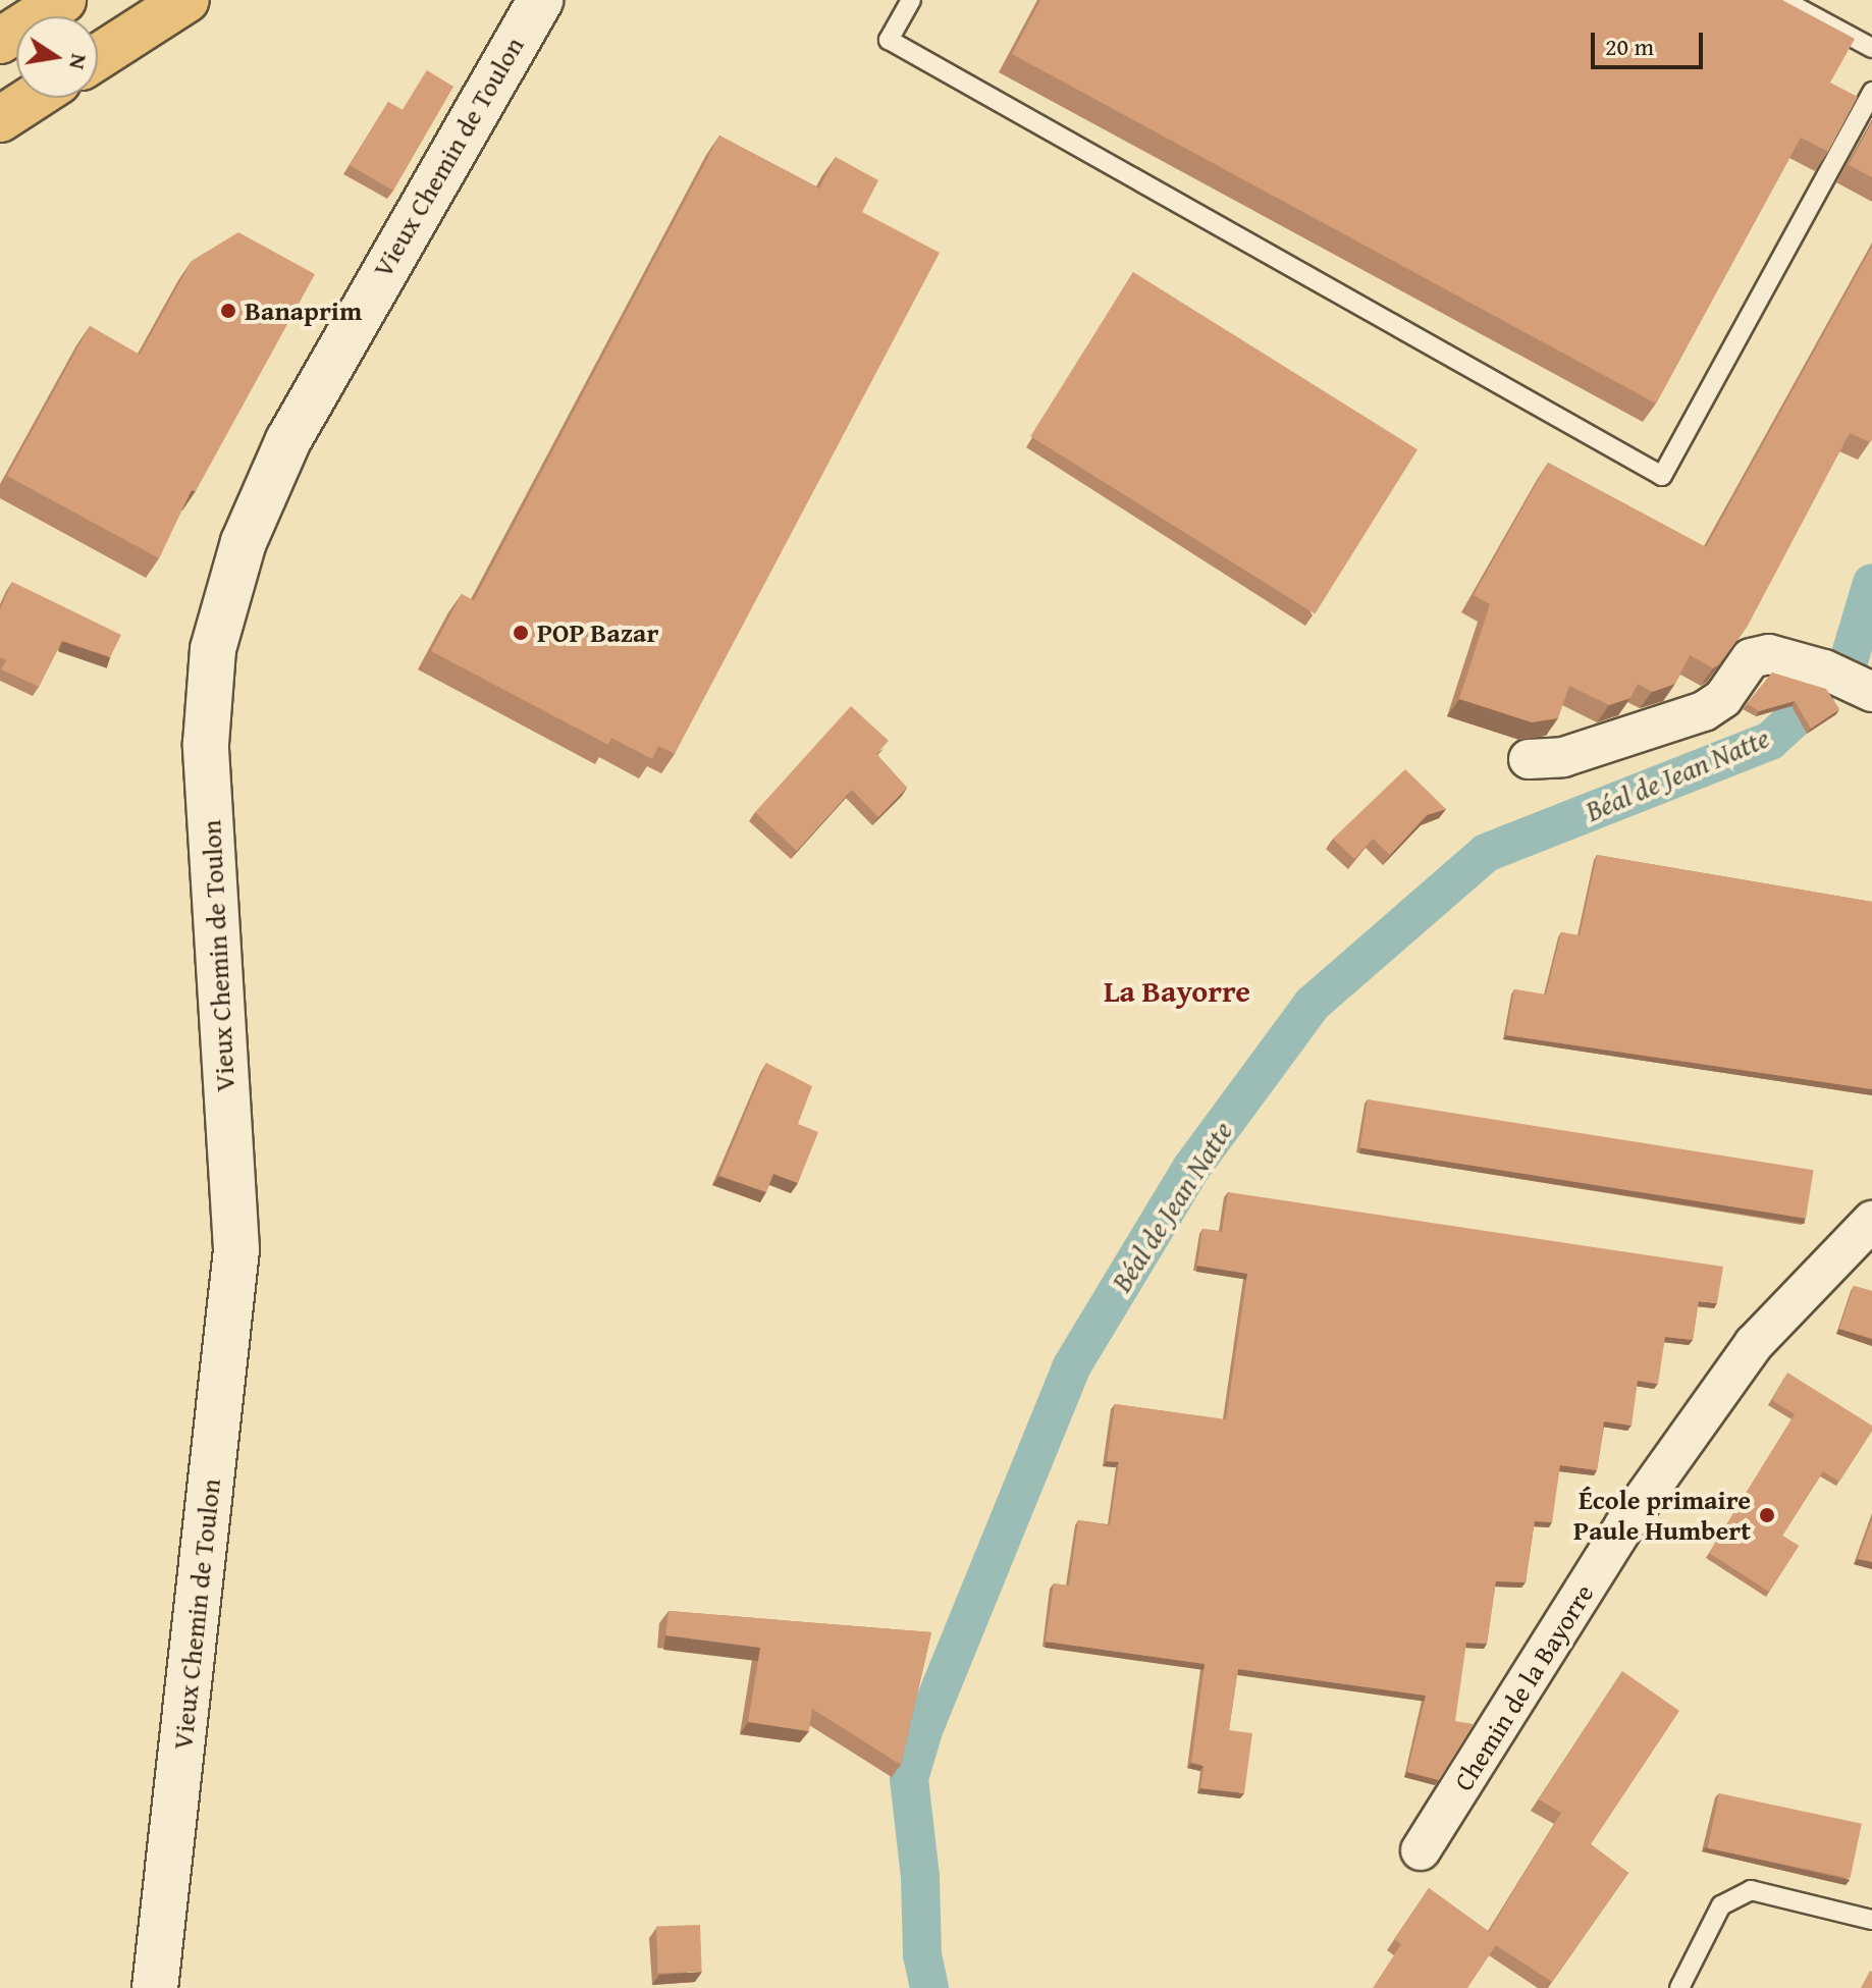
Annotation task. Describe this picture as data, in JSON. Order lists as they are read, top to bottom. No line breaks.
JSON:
{"streets":{"street":["Vieux Chemin de Toulon","Chemin de la Bayorre"]},"districts":["La Bayorre"],"water":["Béal de Jean Natte"],"places":["Banaprim","POP Bazar","École primaire Paule Humbert"],"scale_bar":"20 m","north":"right"}
